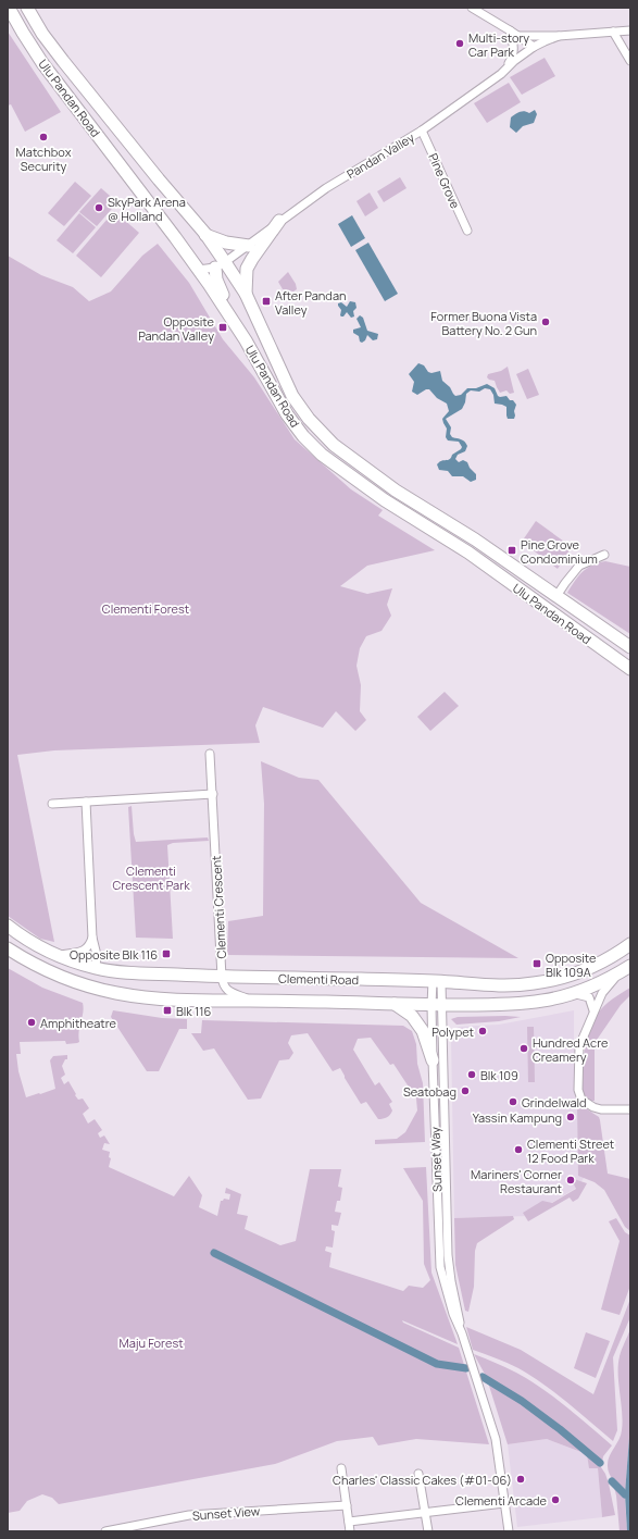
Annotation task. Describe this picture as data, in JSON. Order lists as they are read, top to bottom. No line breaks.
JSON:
{"streets":{"main road":["Ulu Pandan Road","Clementi Road"],"street":["Pandan Valley","Pine Grove","Clementi Crescent","Sunset Way","Sunset View"]},"crossings":[["Ulu Pandan Road","Pandan Valley"],["Pandan Valley","Pine Grove"],["Clementi Crescent","Clementi Road"],["Clementi Road","Sunset Way"]],"parks":["Clementi Forest","Clementi Crescent Park","Maju Forest"],"places":{"other":["Multi-story Car Park","Matchbox Security","SkyPark Arena @ Holland","Former Buona Vista Battery No. 2 Gun","Amphitheatre","Polypet","Hundred Acre Creamery","Blk 109","Seatobag","Grindelwald","Yassin Kampung","Clementi Street 12 Food Park","Mariners' Corner Restaurant","Charles' Classic Cakes (#01-06)","Clementi Arcade"],"transit":["After Pandan Valley","Opposite Pandan Valley","Pine Grove Condominium","Opposite Blk 116","Opposite Blk 109A","Blk 116"]}}
